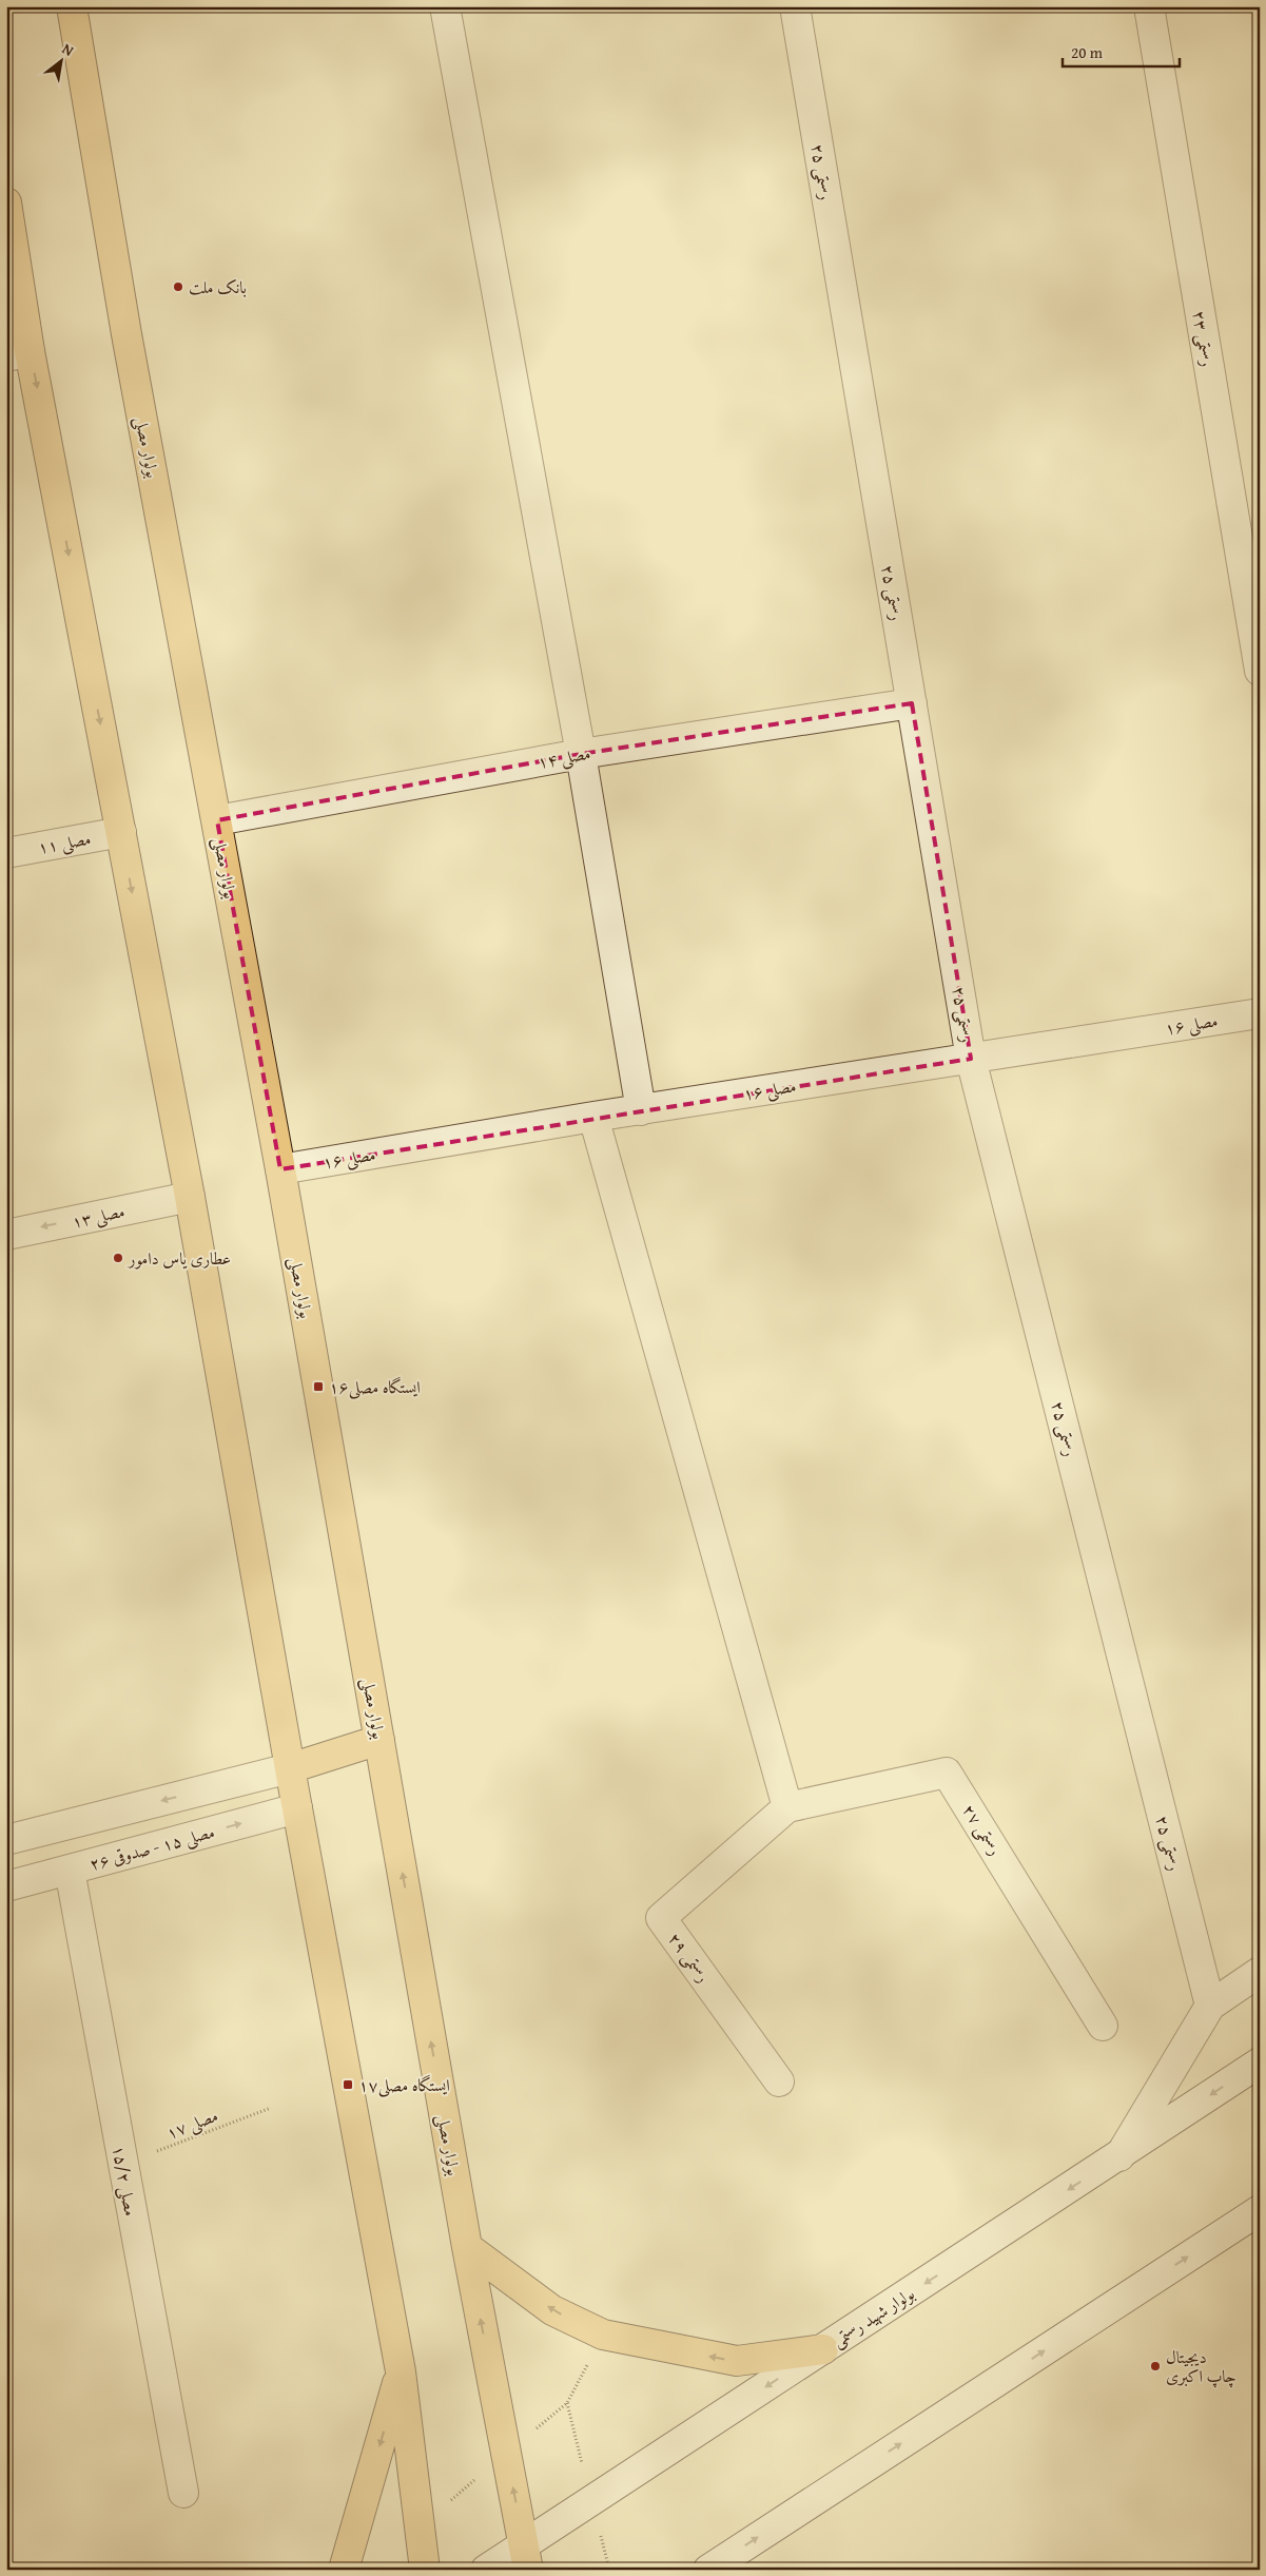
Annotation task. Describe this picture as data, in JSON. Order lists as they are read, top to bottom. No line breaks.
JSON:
{"streets":{"main road":["بولوار مصلی"],"street":["رستمی ۲۵","رستمی ۲۳","مصلی ۱۴","مصلی ۱۱","مصلی ۱۶","مصلی ۱۳","رستمی ۲۷","مصلی ۱۵ - صدوقی ۲۶","رستمی ۲۹","مصلی ۱۵/۲","بولوار شهید رستمی"],"path":["مصلی ۱۷"]},"crossings":[["رستمی ۲۵","مصلی ۱۴"],["رستمی ۲۵","مصلی ۱۶"],["بولوار مصلی","مصلی ۱۴"],["بولوار مصلی","مصلی ۱۶"],["بولوار مصلی","بولوار شهید رستمی"],["رستمی ۲۷","رستمی ۲۹"],["مصلی ۱۵ - صدوقی ۲۶","مصلی ۱۵/۲"],["مصلی ۱۷","مصلی ۱۵/۲"]],"one_way":["مصلی ۱۳"],"places":{"other":["بانک ملت","عطاری یاس دامور","دیجیتال چاپ اکبری"],"transit":["ایستگاه مصلی۱۶","ایستگاه مصلی۱۷"]},"scale_bar":"20 m","north":"top right"}
